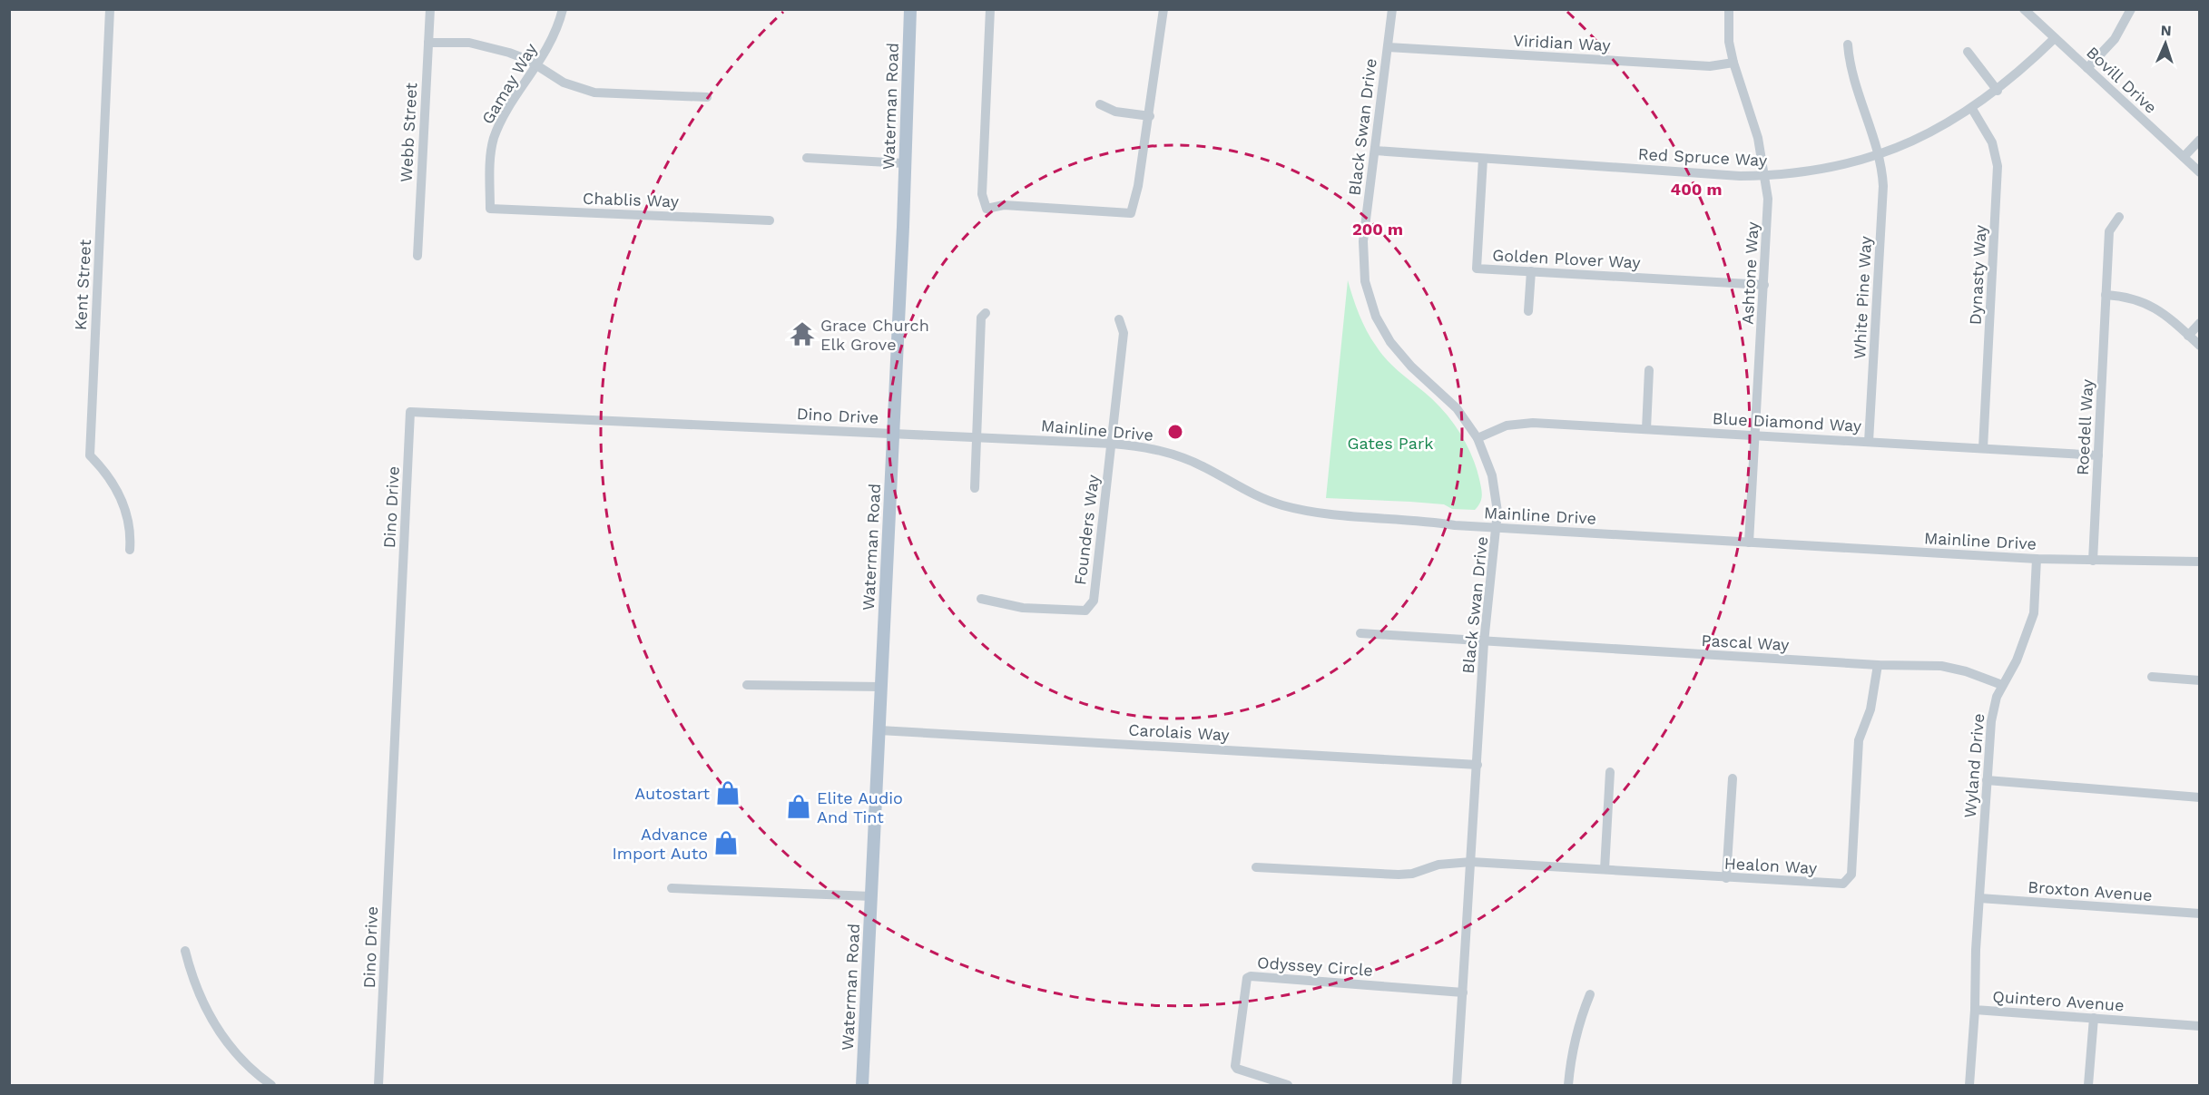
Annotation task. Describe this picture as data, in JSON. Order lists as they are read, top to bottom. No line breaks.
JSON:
{"streets":{"main road":["Waterman Road"],"street":["Viridian Way","Bovill Drive","Gamay Way","Black Swan Drive","Webb Street","Red Spruce Way","Chablis Way","Golden Plover Way","Ashtone Way","Dynasty Way","Kent Street","White Pine Way","Dino Drive","Blue Diamond Way","Roedell Way","Mainline Drive","Founders Way","Pascal Way","Carolais Way","Wyland Drive","Healon Way","Broxton Avenue","Odyssey Circle","Quintero Avenue"]},"crossings":[["Viridian Way","Black Swan Drive"],["Viridian Way","Ashtone Way"],["Bovill Drive","Red Spruce Way"],["Gamay Way","Chablis Way"],["Waterman Road","Dino Drive"],["Waterman Road","Mainline Drive"],["Waterman Road","Carolais Way"],["Black Swan Drive","Red Spruce Way"],["Black Swan Drive","Blue Diamond Way"],["Black Swan Drive","Mainline Drive"],["Black Swan Drive","Pascal Way"],["Black Swan Drive","Carolais Way"],["Black Swan Drive","Healon Way"],["Black Swan Drive","Odyssey Circle"],["Red Spruce Way","Golden Plover Way"],["Red Spruce Way","Ashtone Way"],["Red Spruce Way","Dynasty Way"],["Red Spruce Way","White Pine Way"],["Golden Plover Way","Ashtone Way"],["Ashtone Way","Blue Diamond Way"],["Ashtone Way","Mainline Drive"],["Dynasty Way","Blue Diamond Way"],["White Pine Way","Blue Diamond Way"],["Dino Drive","Mainline Drive"],["Blue Diamond Way","Roedell Way"],["Roedell Way","Mainline Drive"],["Mainline Drive","Founders Way"],["Mainline Drive","Wyland Drive"],["Pascal Way","Wyland Drive"],["Pascal Way","Healon Way"],["Wyland Drive","Broxton Avenue"],["Wyland Drive","Quintero Avenue"]],"parks":["Gates Park"],"places":{"temple":["Grace Church Elk Grove"],"shop":["Autostart","Elite Audio And Tint","Advance Import Auto"]},"north":"top","rings":["400 m","200 m"]}
